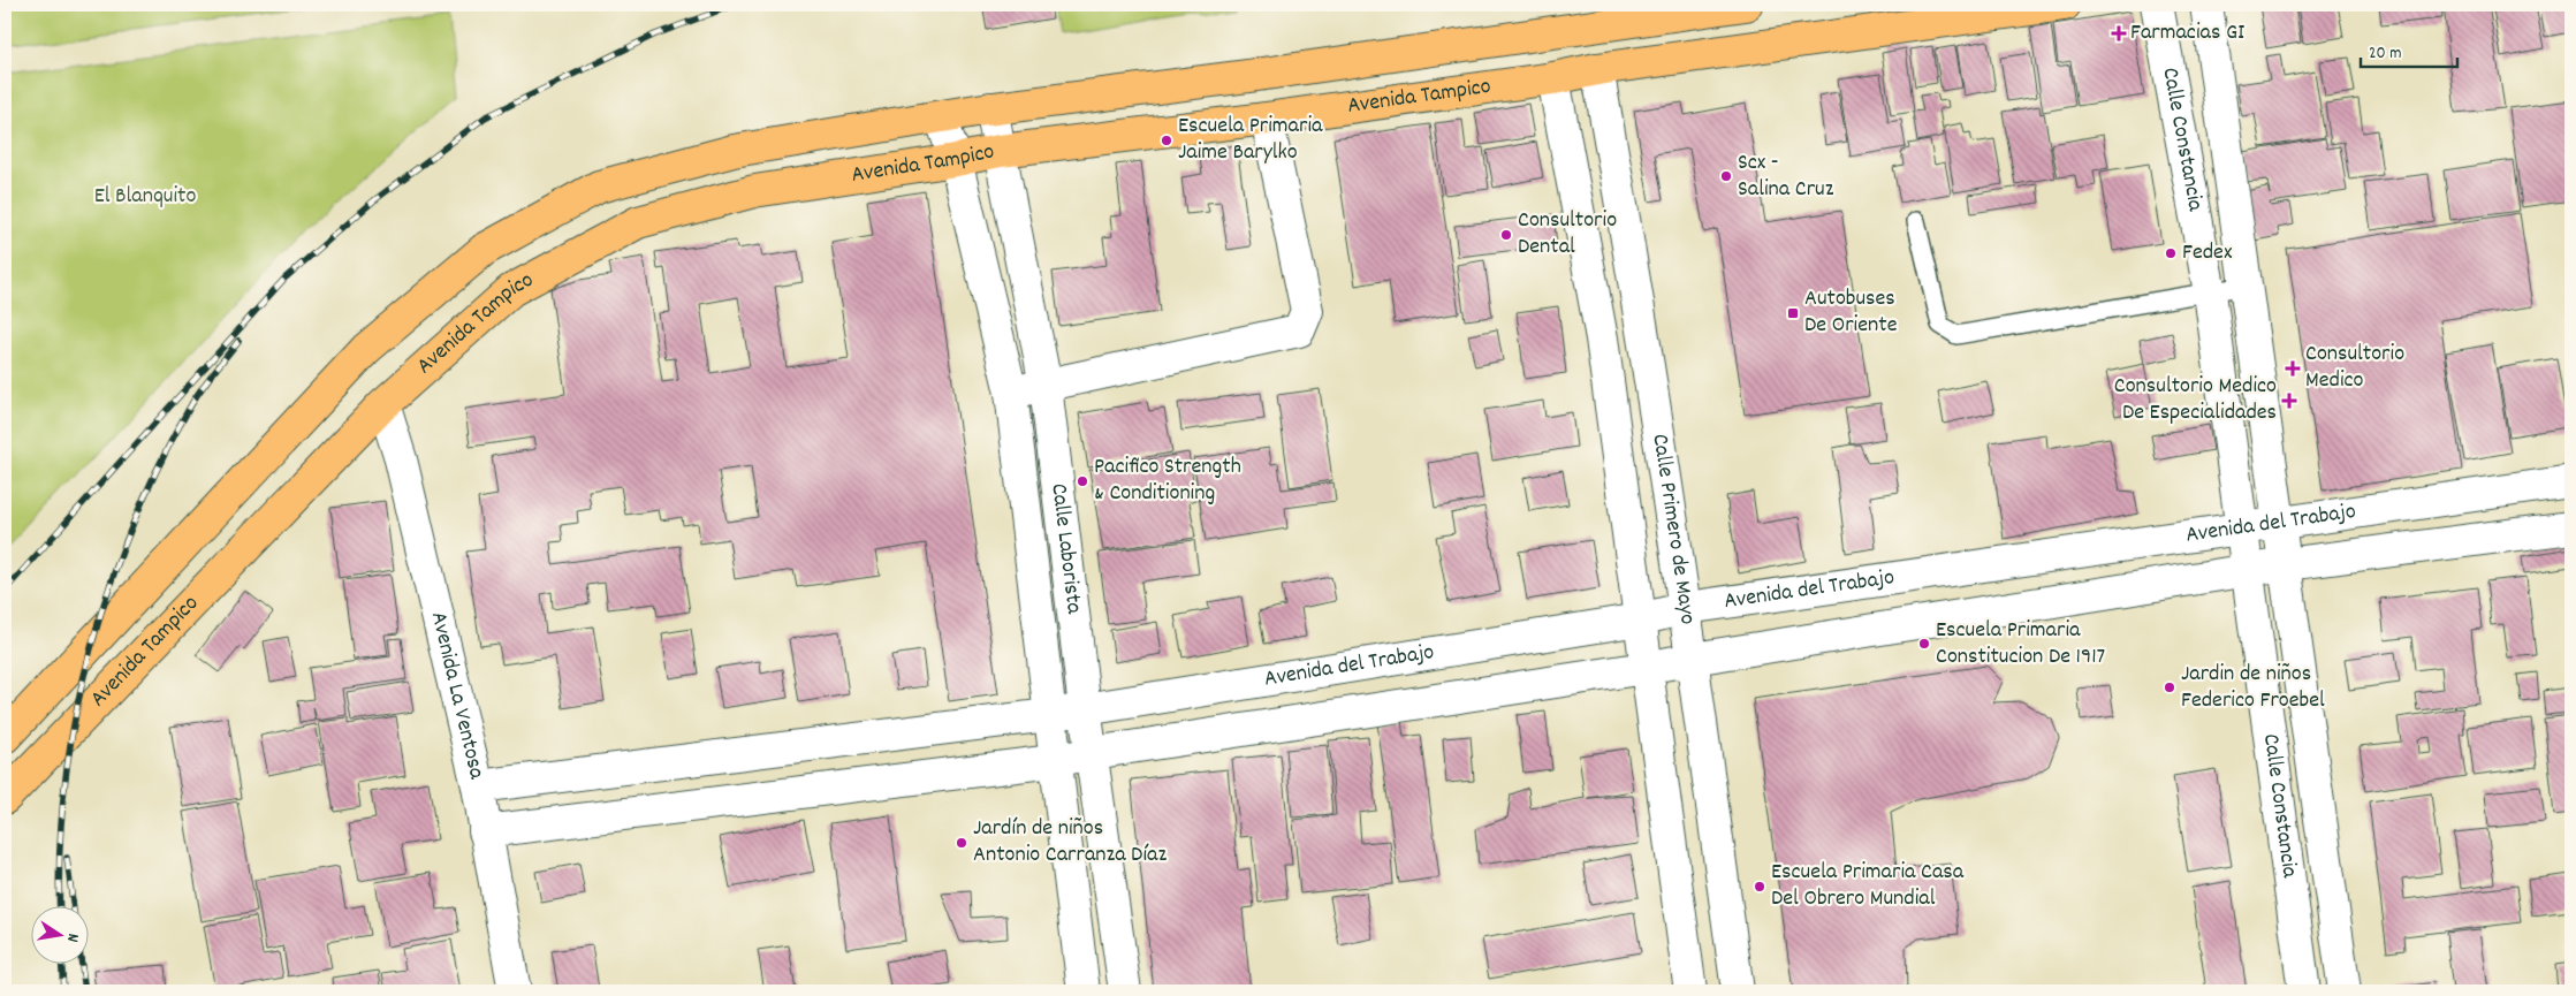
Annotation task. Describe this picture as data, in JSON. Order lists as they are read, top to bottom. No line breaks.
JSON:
{"streets":{"main road":["Avenida Tampico"],"street":["Calle Constancia","Avenida del Trabajo","Calle Primero de Mayo","Calle Laborista","Avenida La Ventosa"]},"crossings":[["Avenida Tampico","Calle Primero de Mayo"],["Avenida Tampico","Calle Laborista"],["Avenida Tampico","Avenida La Ventosa"],["Calle Constancia","Avenida del Trabajo"],["Avenida del Trabajo","Calle Primero de Mayo"],["Avenida del Trabajo","Calle Laborista"],["Avenida del Trabajo","Avenida La Ventosa"]],"parks":["El Blanquito"],"places":{"health":["Farmacias GI","Consultorio Medico","Consultorio Medico De Especialidades"],"other":["Escuela Primaria Jaime Barylko","Scx - Salina Cruz","Consultorio Dental","Fedex","Pacifico Strength & Conditioning","Escuela Primaria Constitucion De 1917","Jardin de niños Federico Froebel","Jardín de niños Antonio Carranza Díaz","Escuela Primaria Casa Del Obrero Mundial"],"transit":["Autobuses De Oriente"]},"scale_bar":"20 m","north":"right"}
